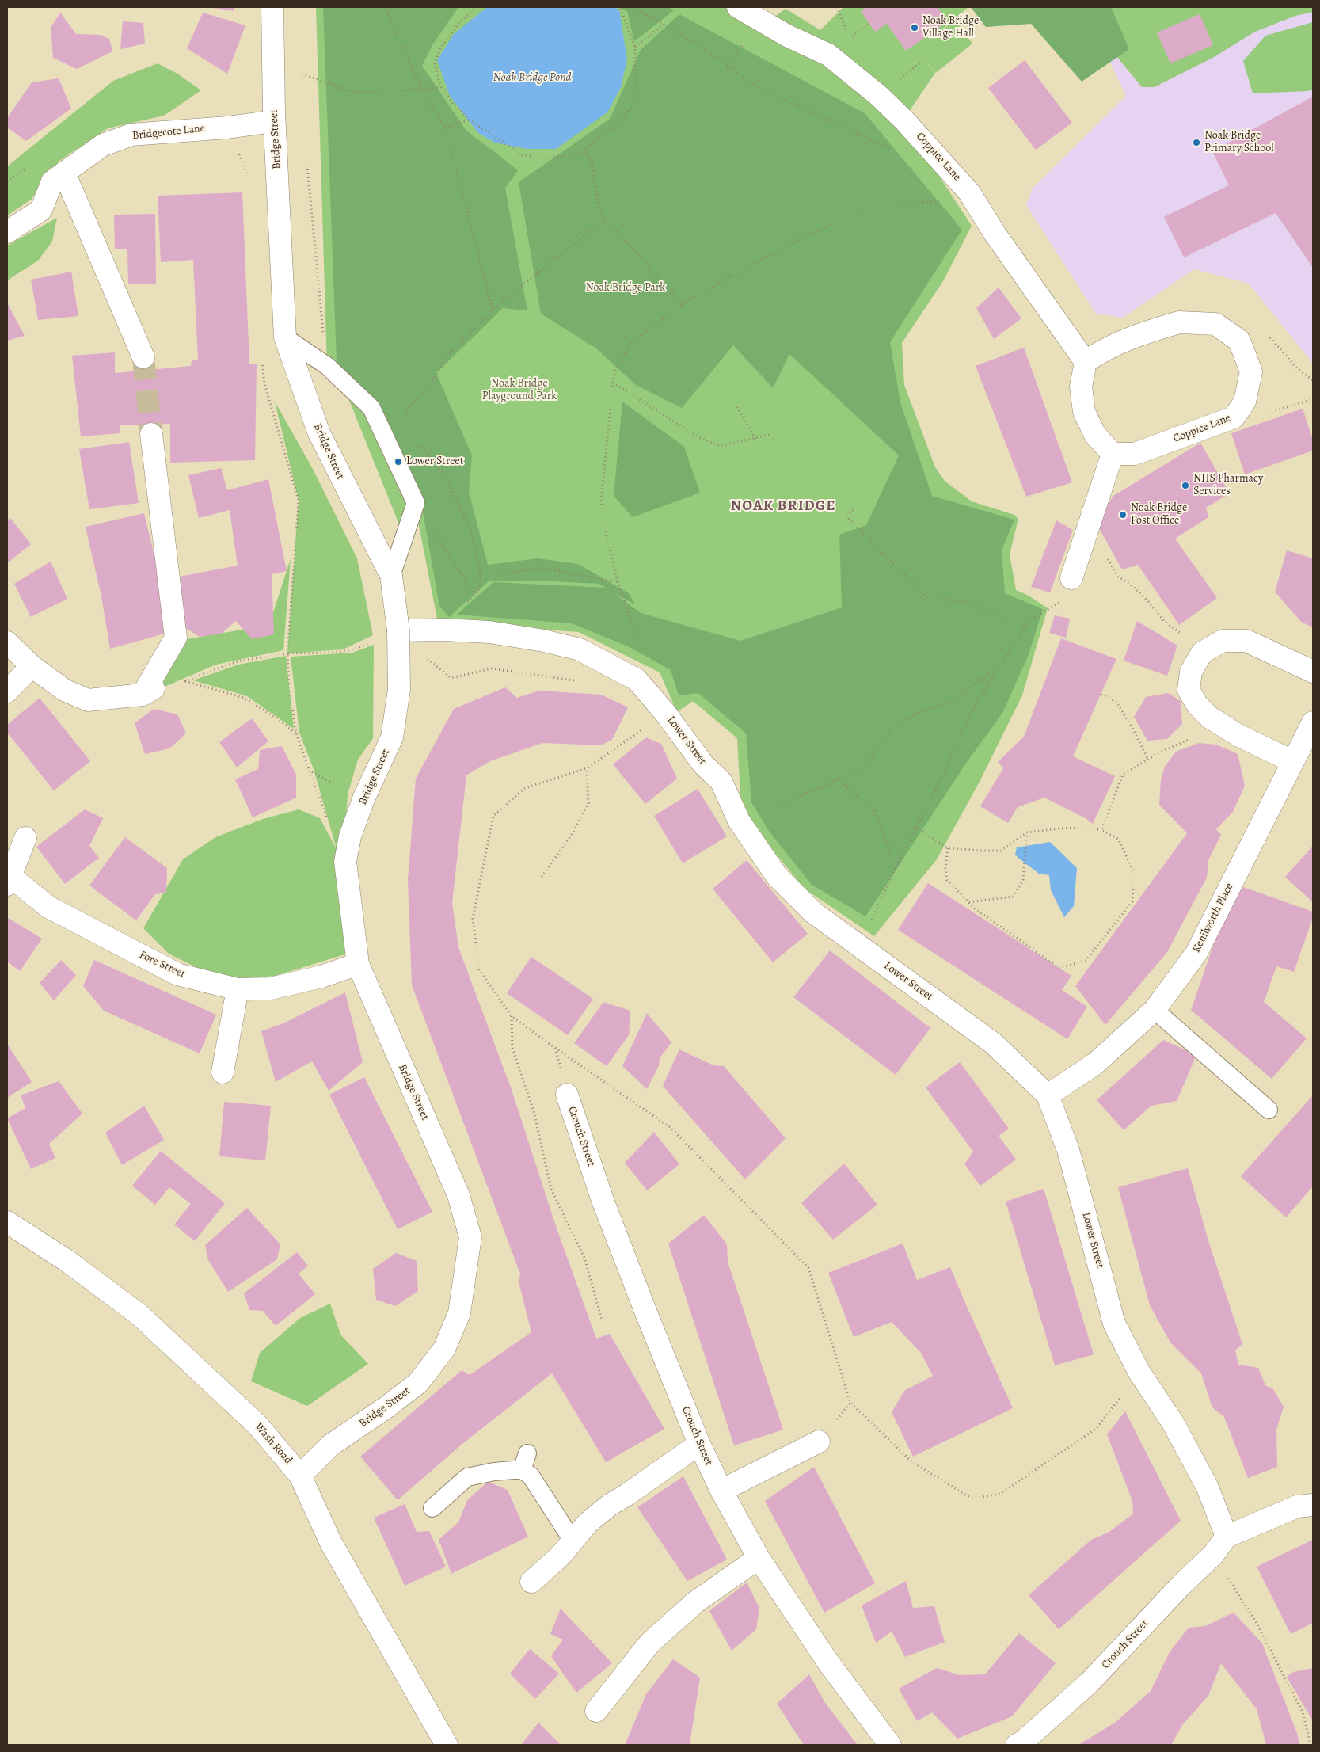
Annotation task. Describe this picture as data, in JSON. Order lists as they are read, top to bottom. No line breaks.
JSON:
{"streets":{"street":["Bridgecote Lane","Bridge Street","Coppice Lane","Lower Street","Kenilworth Place","Fore Street","Crouch Street","Wash Road"]},"crossings":[["Bridgecote Lane","Bridge Street"],["Bridge Street","Lower Street"],["Bridge Street","Fore Street"],["Bridge Street","Wash Road"],["Lower Street","Kenilworth Place"],["Lower Street","Crouch Street"]],"districts":["NOAK BRIDGE"],"water":["Noak Bridge Pond"],"parks":["Noak Bridge Park","Noak Bridge Playground Park"],"places":["Noak Bridge Village Hall","Noak Bridge Primary School","Lower Street","NHS Pharmacy Services","Noak Bridge Post Office"]}
